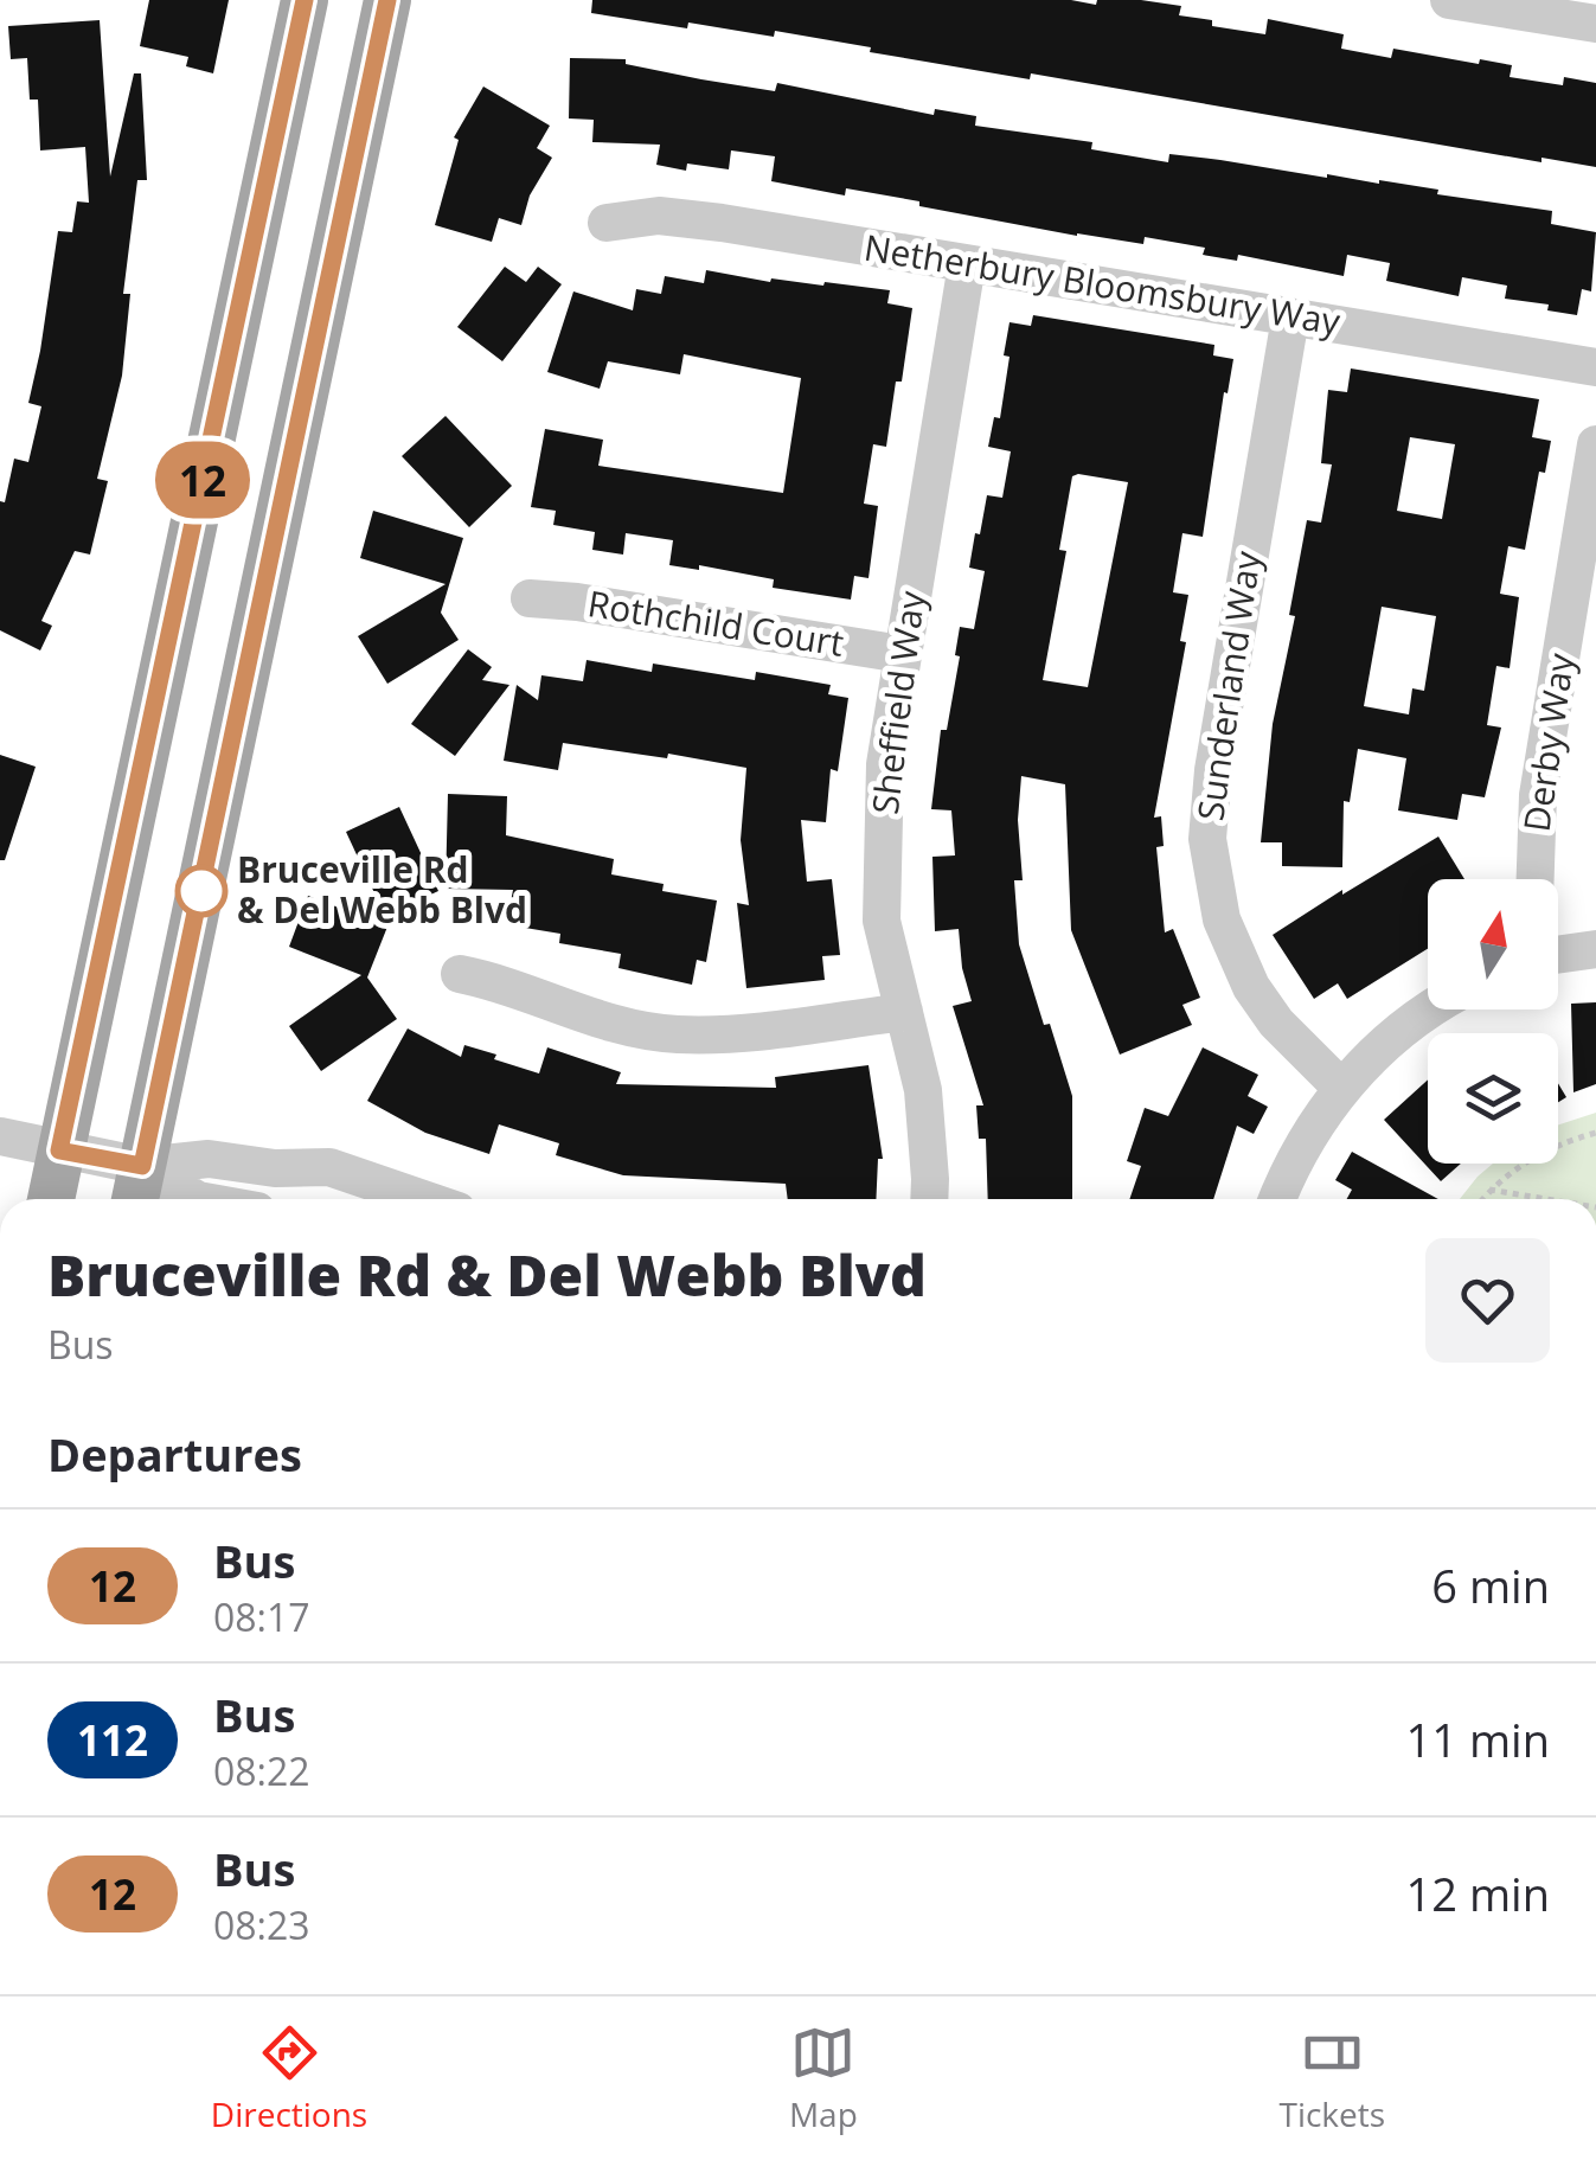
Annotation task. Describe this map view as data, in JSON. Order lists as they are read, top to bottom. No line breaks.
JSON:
{"streets":{"street":["Netherbury Bloomsbury Way","Rothchild Court","Sunderland Way","Sheffield Way","Derby Way"]},"crossings":[["Netherbury Bloomsbury Way","Sunderland Way"],["Netherbury Bloomsbury Way","Sheffield Way"],["Rothchild Court","Sheffield Way"]],"places":["Bruceville Rd & Del Webb Blvd"],"lines":["bus line 12"],"north":"top","page":{"on_map":"12","heading":[["Bruceville Rd & Del Webb Blvd","Bus"],"Departures"],"list":[{"mark":"12","name":"Bus","note":"08:17","value":"6 min"},{"mark":"112","name":"Bus","note":"08:22","value":"11 min"},{"mark":"12","name":"Bus","note":"08:23","value":"12 min"}],"tabs":["Directions","Map","Tickets"]}}
